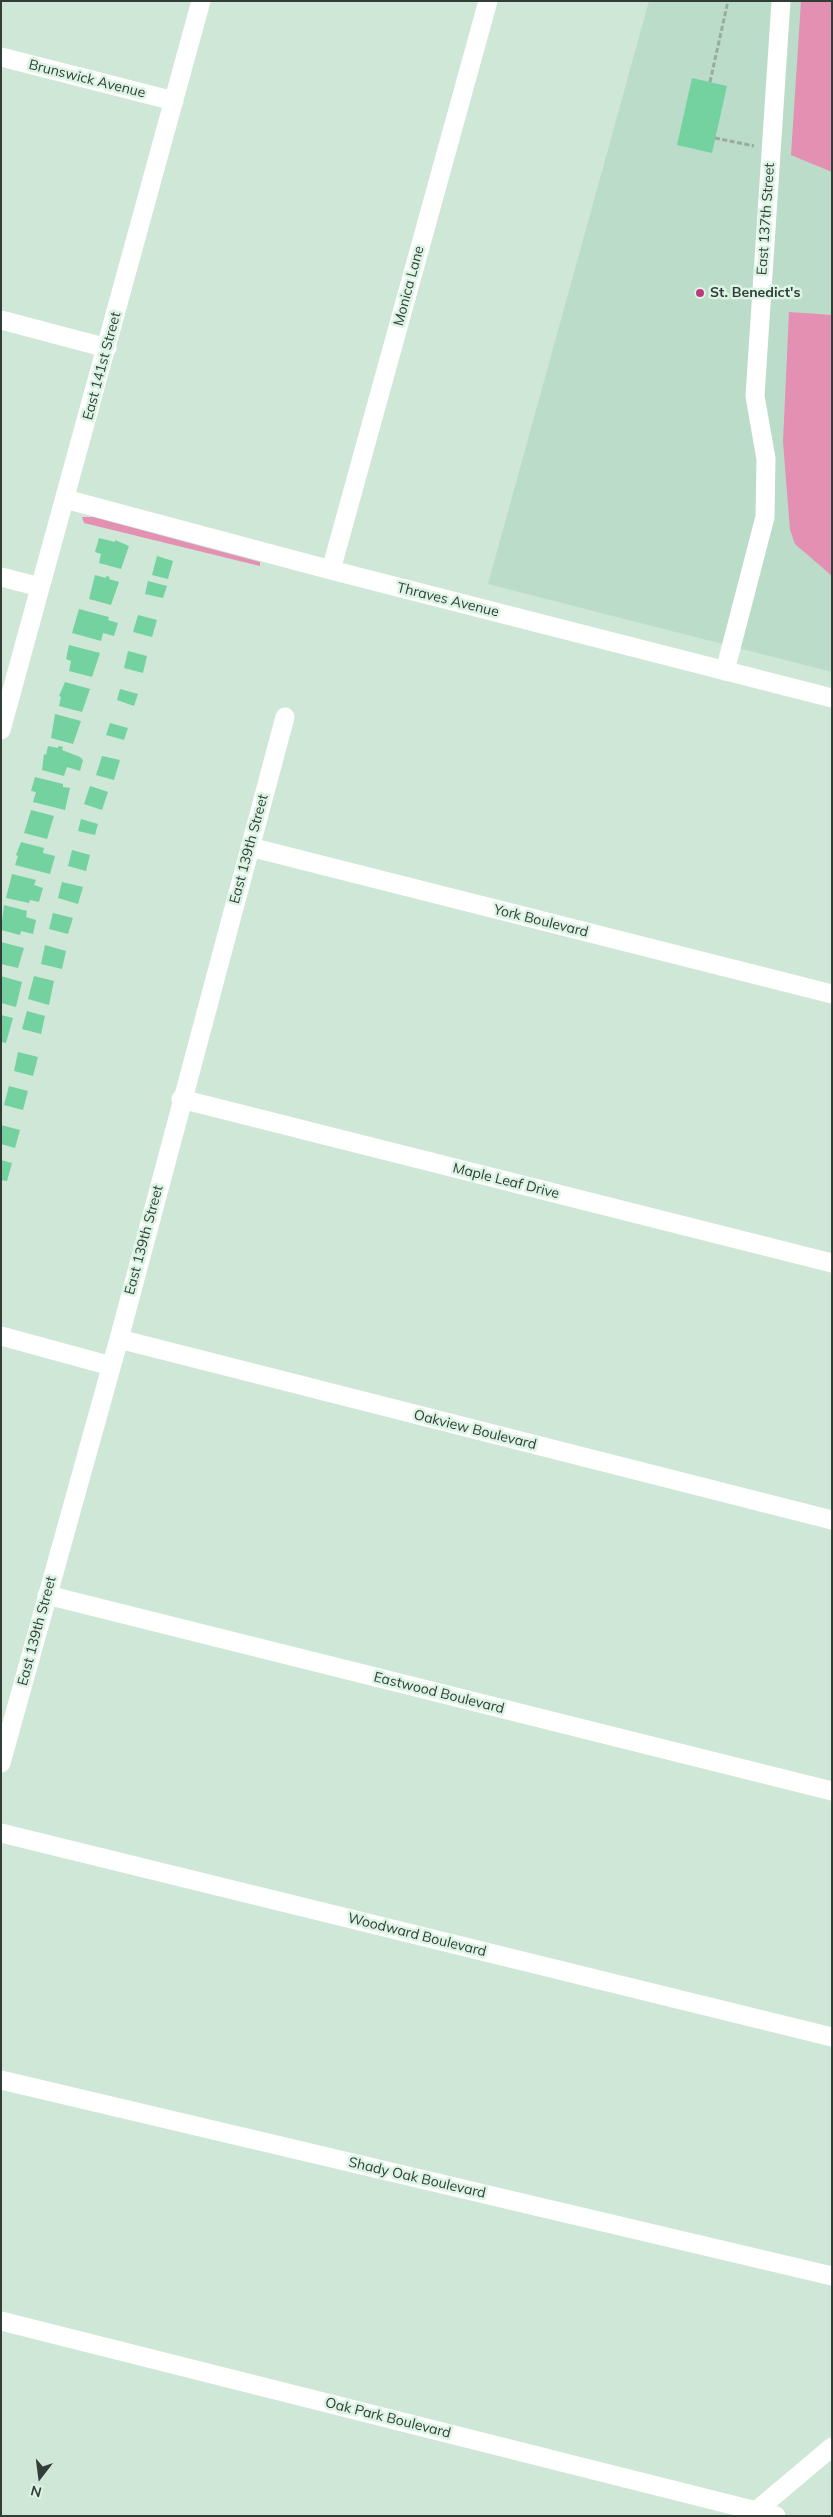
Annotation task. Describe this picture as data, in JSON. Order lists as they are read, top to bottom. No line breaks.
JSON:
{"streets":{"street":["Brunswick Avenue","East 137th Street","Monica Lane","East 141st Street","Thraves Avenue","East 139th Street","York Boulevard","Maple Leaf Drive","Oakview Boulevard","Eastwood Boulevard","Woodward Boulevard","Shady Oak Boulevard","Oak Park Boulevard"]},"crossings":[["Brunswick Avenue","East 141st Street"],["East 137th Street","Thraves Avenue"],["Monica Lane","Thraves Avenue"],["East 141st Street","Thraves Avenue"],["East 139th Street","York Boulevard"],["East 139th Street","Maple Leaf Drive"],["East 139th Street","Oakview Boulevard"],["East 139th Street","Eastwood Boulevard"]],"places":["St. Benedict's"],"north":"bottom"}
